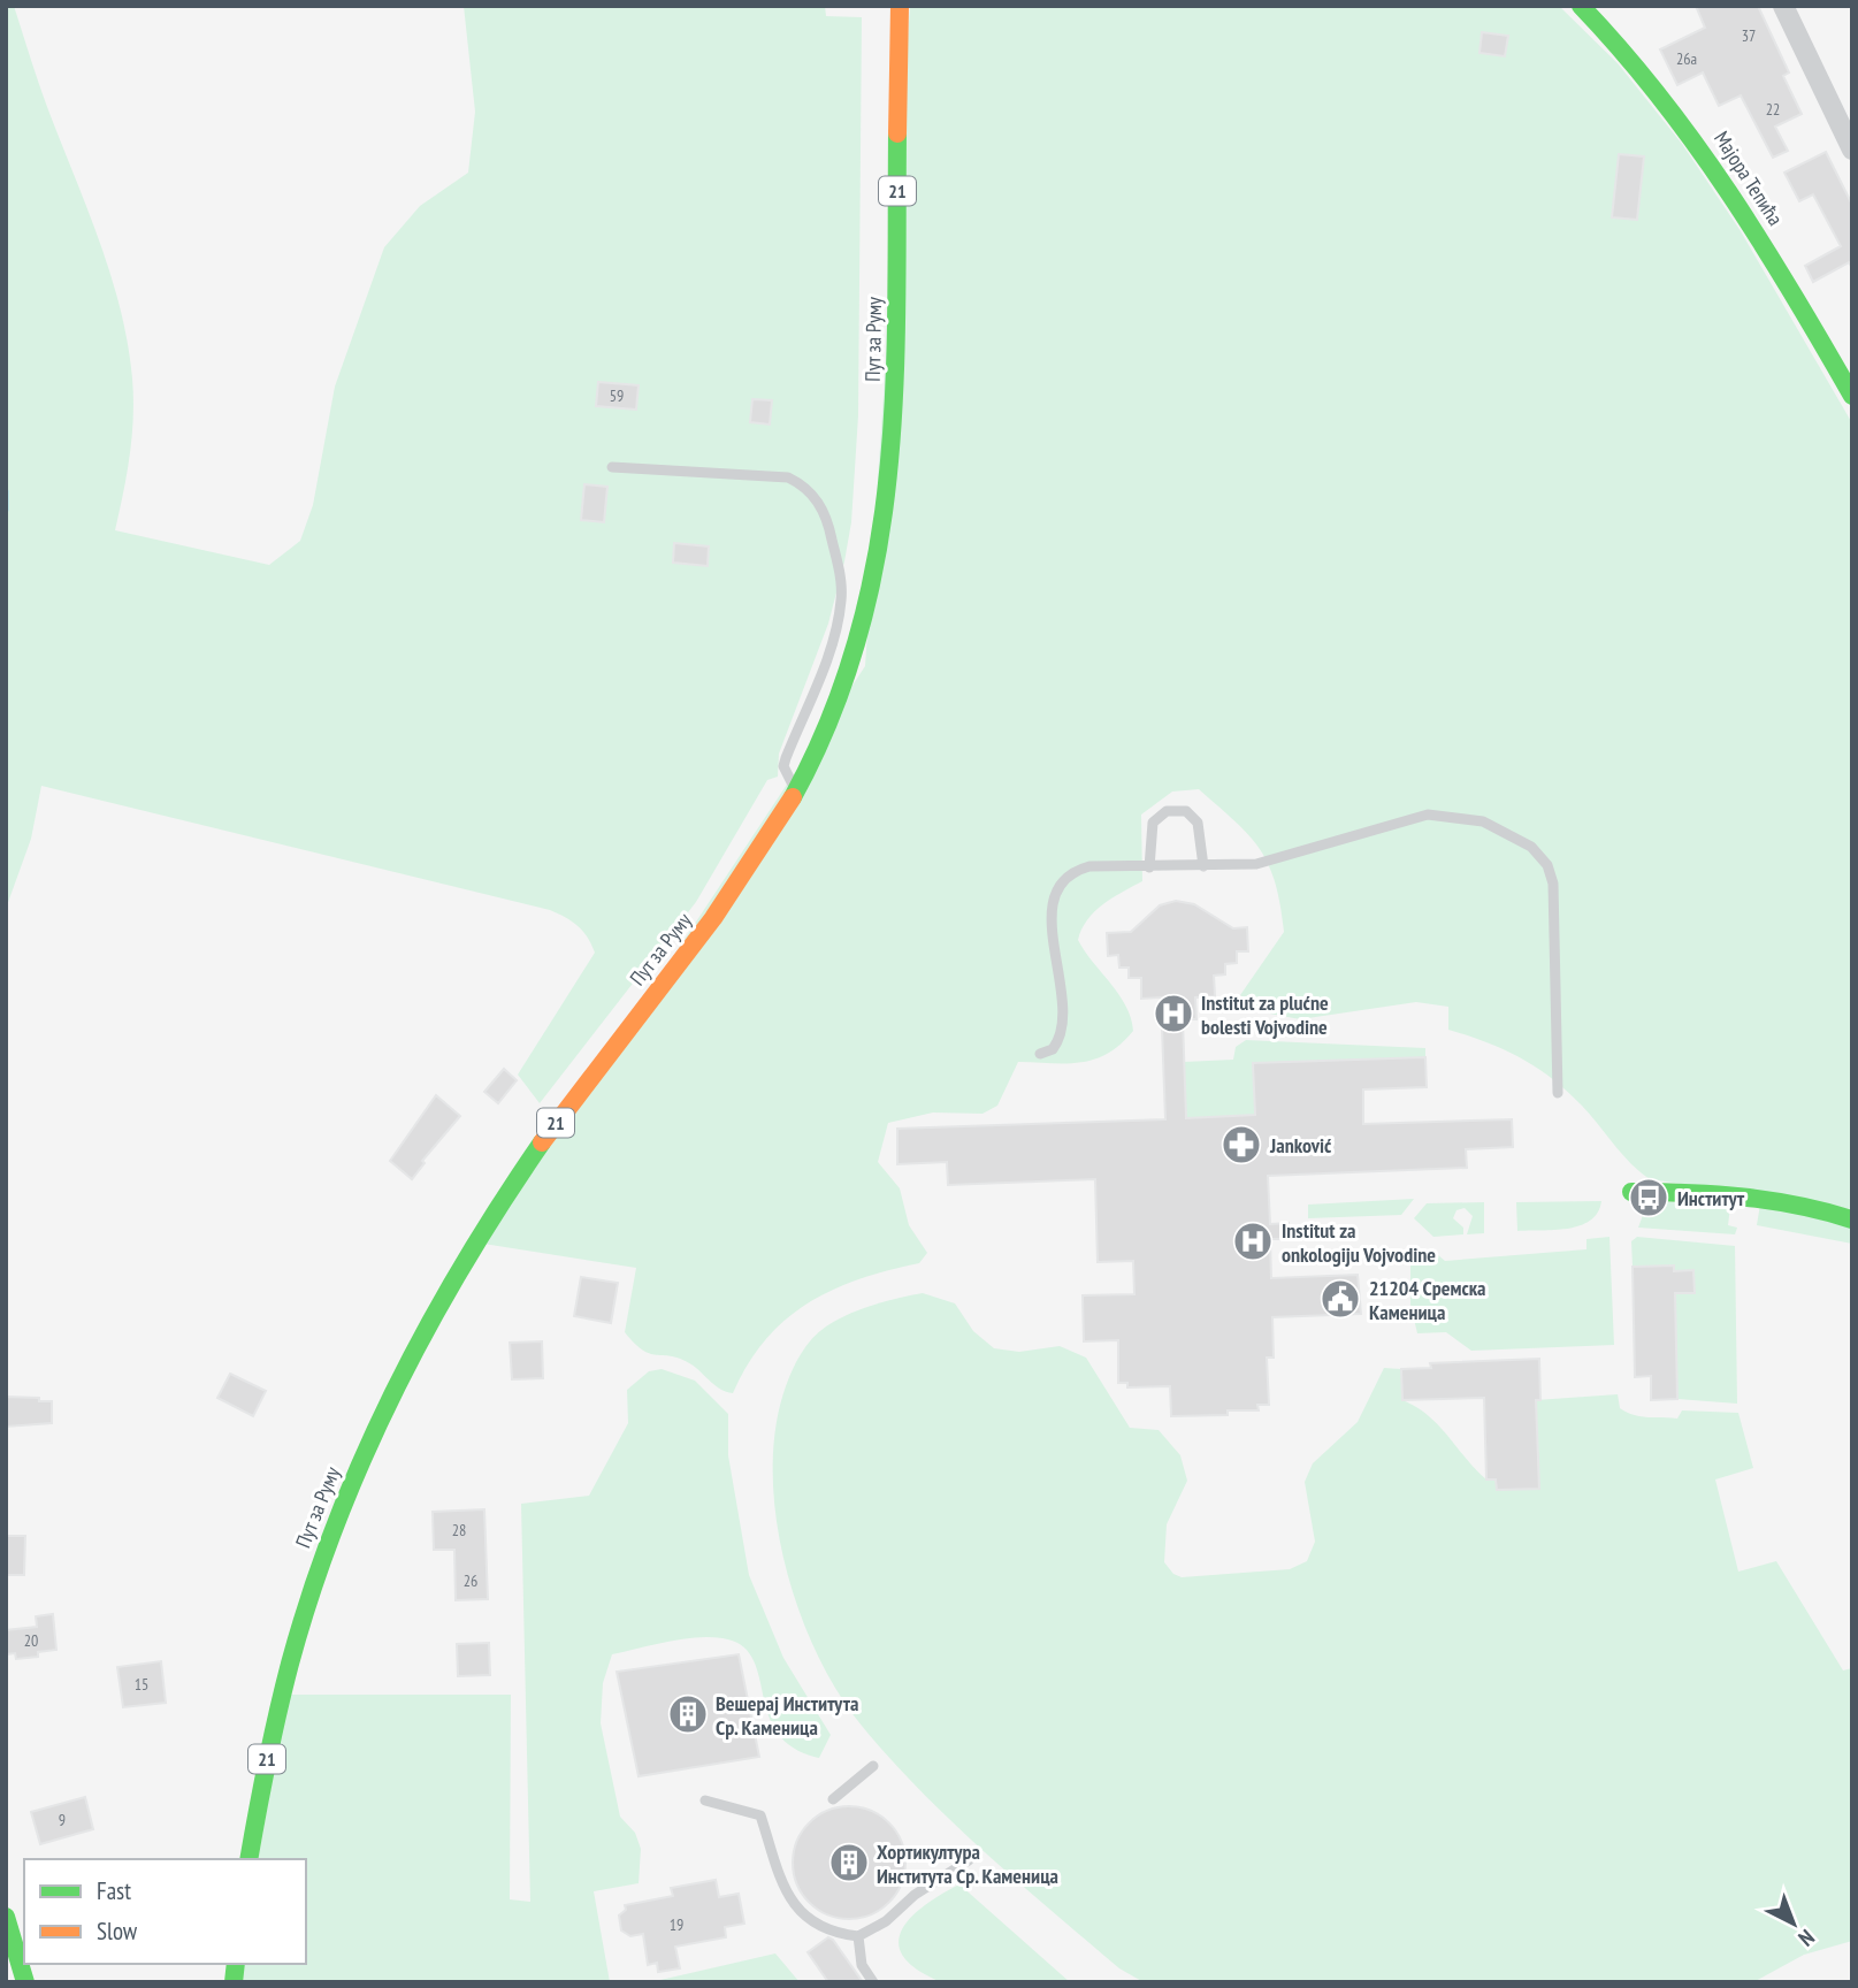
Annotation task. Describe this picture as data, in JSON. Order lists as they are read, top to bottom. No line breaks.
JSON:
{"streets":{"main road":["Мајора Тепића","21","Пут за Руму"]},"places":{"hospital":["Institut za plućne bolesti Vojvodine","Institut za onkologiju Vojvodine"],"pharmacy":["Janković"],"bus stop":["Институт"],"public building":["21204 Сремска Каменица"],"building":["Вешерај Института Ср. Каменица","Хортикултура Института Ср. Каменица"]},"house_numbers":["37","26a","22","59","28","26","20","15","9","19"],"legend":["Fast","Slow"],"north":"bottom right"}
